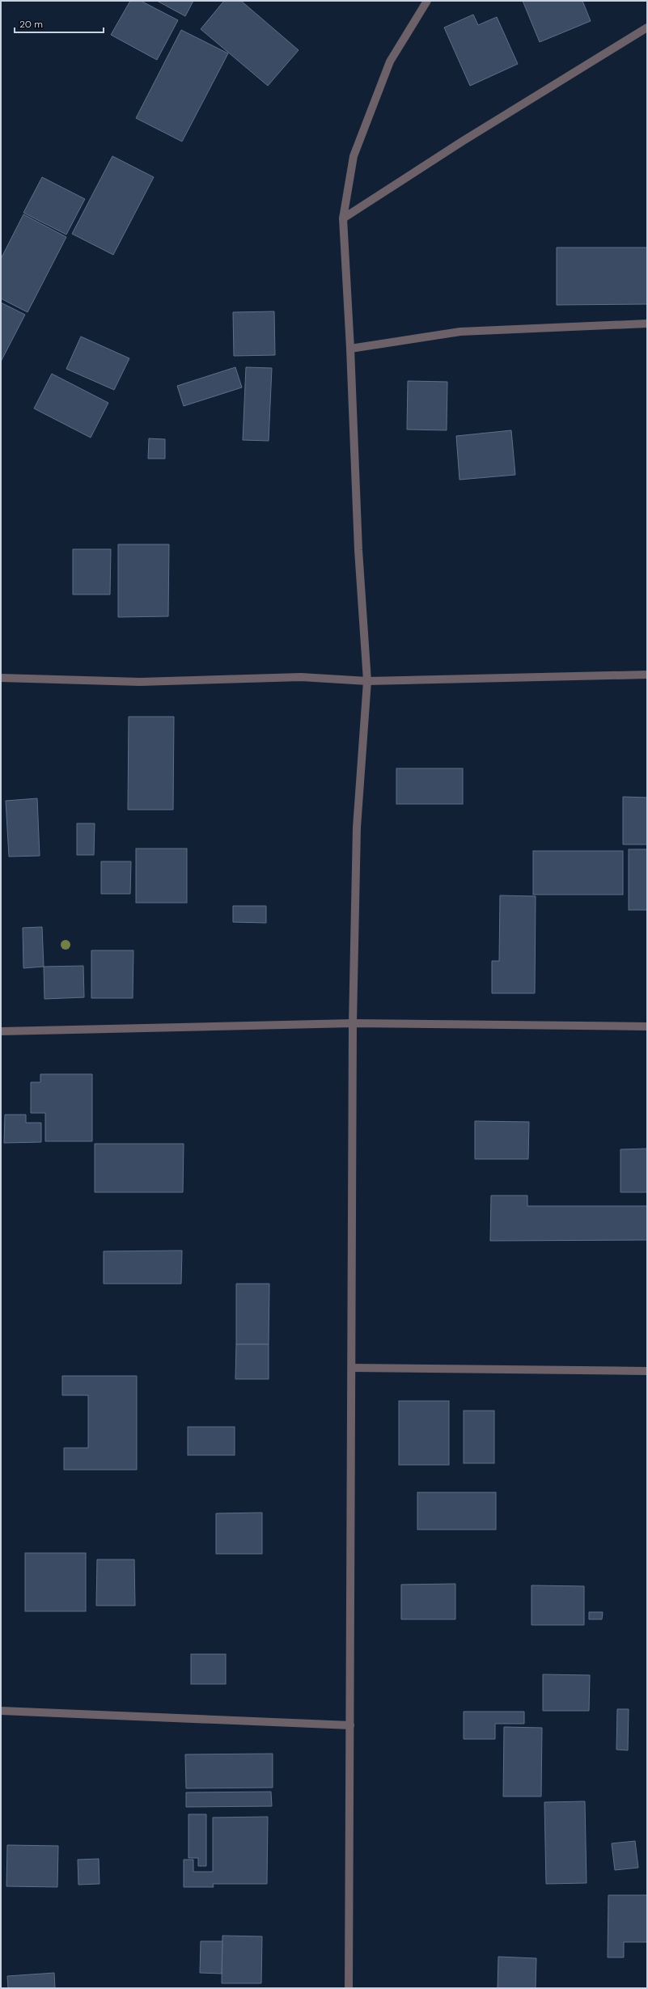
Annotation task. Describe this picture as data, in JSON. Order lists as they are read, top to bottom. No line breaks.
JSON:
{"scale_bar":"20 m"}
